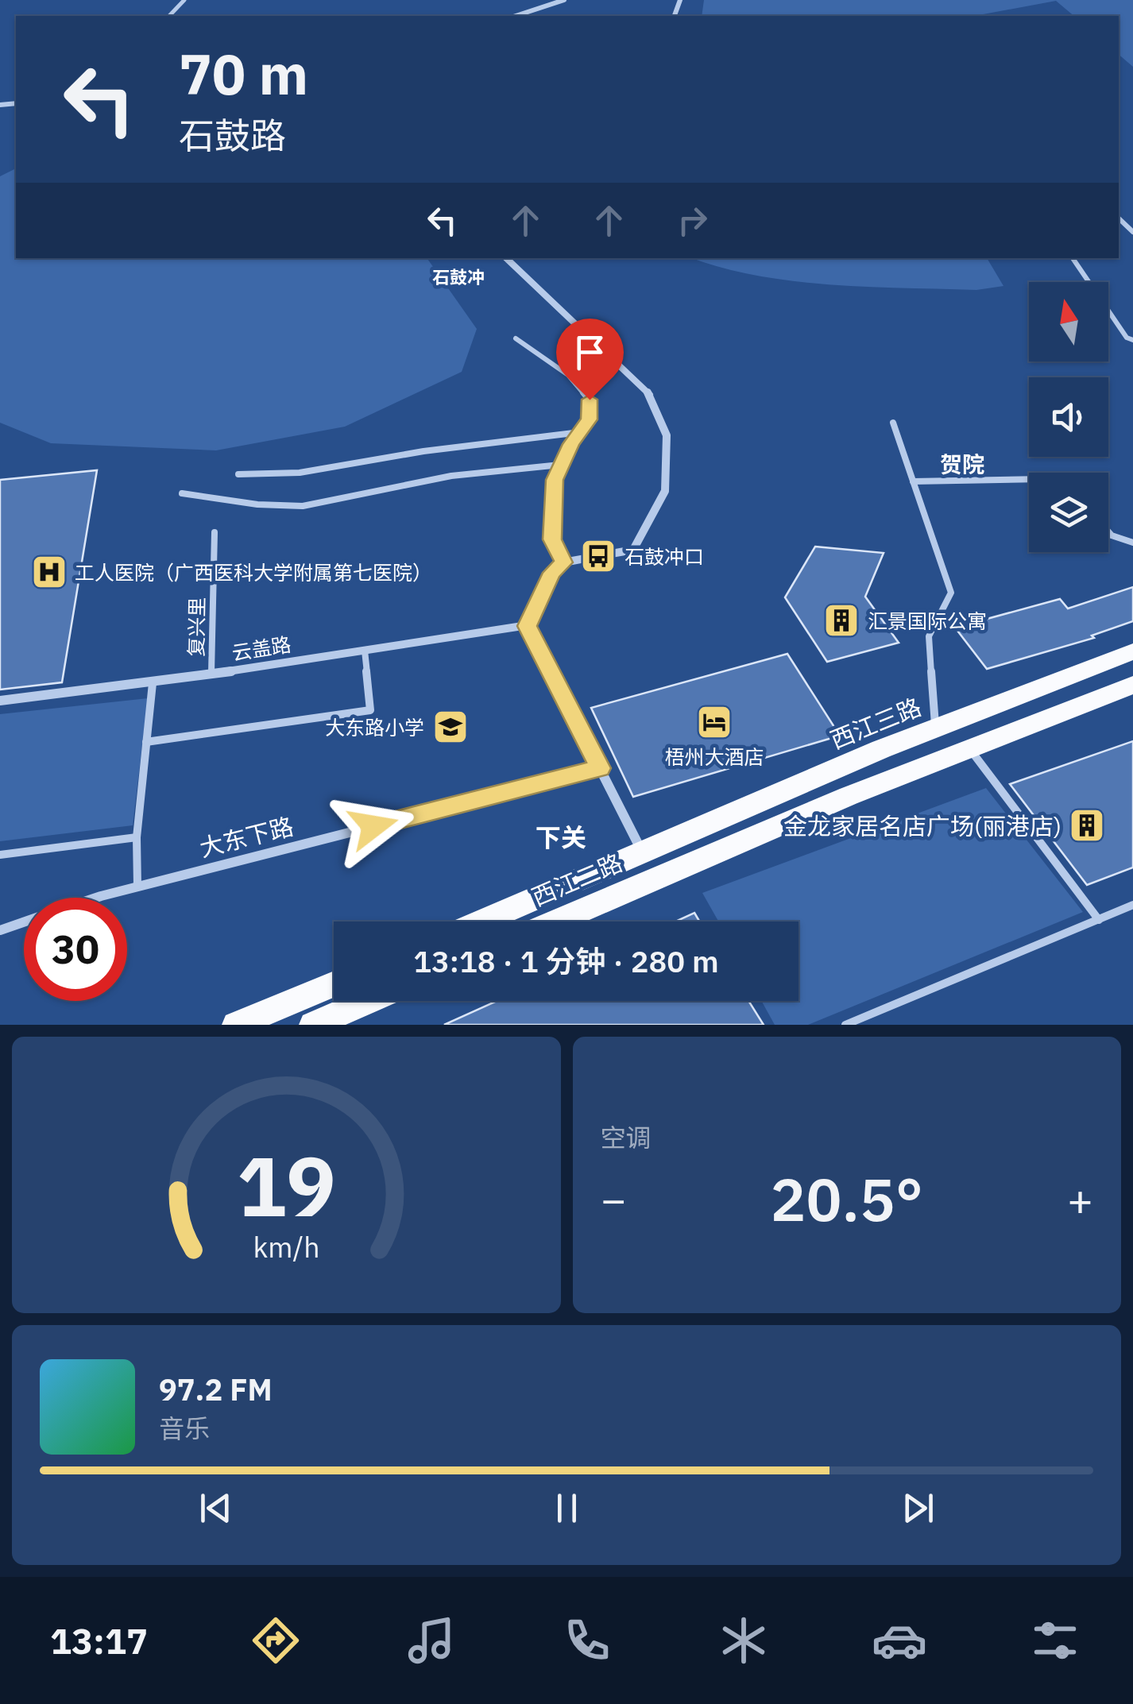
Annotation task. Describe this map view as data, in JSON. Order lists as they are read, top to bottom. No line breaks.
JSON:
{"streets":{"main road":["西江三路","西江二路"],"street":["云盖路","大东下路"],"lane":["复兴里"]},"crossings":[["复兴里","云盖路"],["西江三路","西江二路"]],"districts":["石鼓冲","贺院","下关"],"places":{"bus stop":["石鼓冲口"],"hospital":["工人医院（广西医科大学附属第七医院）"],"building":["汇景国际公寓","金龙家居名店广场(丽港店)"],"hotel":["梧州大酒店"],"school or university":["大东路小学"]},"north":"top","page":{"turn":["70 m","石鼓路"],"limit":"30","trip":"13:18 · 1 分钟 · 280 m","tile":"空调","heat":["−","20.5°","+"],"song":["97.2 FM","音乐"],"tabs":"13:17","gauge":["19","km/h"]}}
